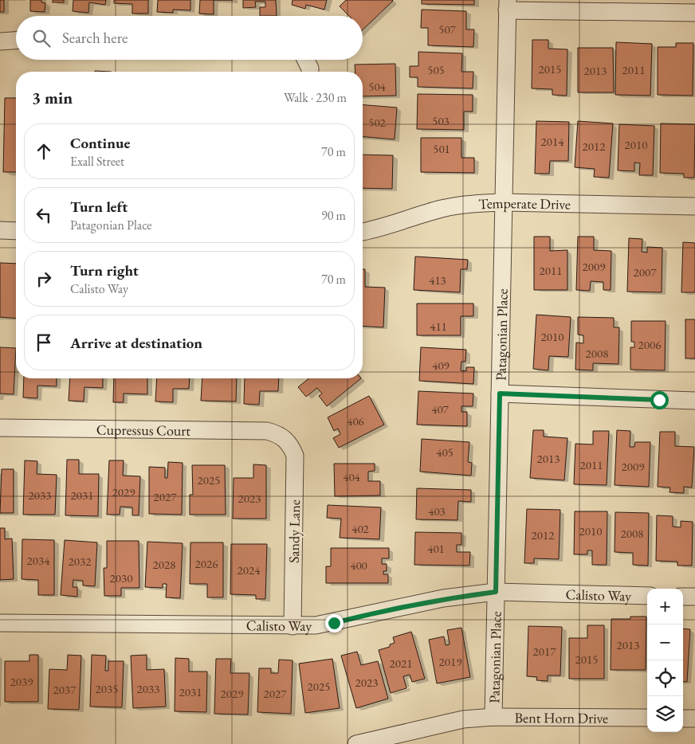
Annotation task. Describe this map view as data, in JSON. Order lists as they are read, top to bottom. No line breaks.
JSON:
{"streets":{"street":["Temperate Drive","Patagonian Place","Cupressus Court","Sandy Lane","Calisto Way","Bent Horn Drive"]},"crossings":[["Temperate Drive","Patagonian Place"],["Patagonian Place","Calisto Way"],["Patagonian Place","Bent Horn Drive"],["Cupressus Court","Sandy Lane"],["Sandy Lane","Calisto Way"]],"house_numbers":["507","2015","505","2011","2013","504","503","502","2014","2010","2012","501","2009","2011","2007","413","411","2010","2006","2008","409","407","406","405","2013","2011","2009","404","2025","2029","2033","2031","2027","2023","403","402","2010","2008","2012","401","2034","2032","2026","2028","400","2024","2030","2013","2017","2015","2019","2021","2039","2023","2025","2035","2033","2037","2031","2029","2027"],"page":{"search":"Search here","heading":["3 min","Walk · 230 m"],"list":[["Continue","Exall Street","70 m"],["Turn left","Patagonian Place","90 m"],["Turn right","Calisto Way","70 m"],"Arrive at destination"],"map_buttons":["+","−"]}}
